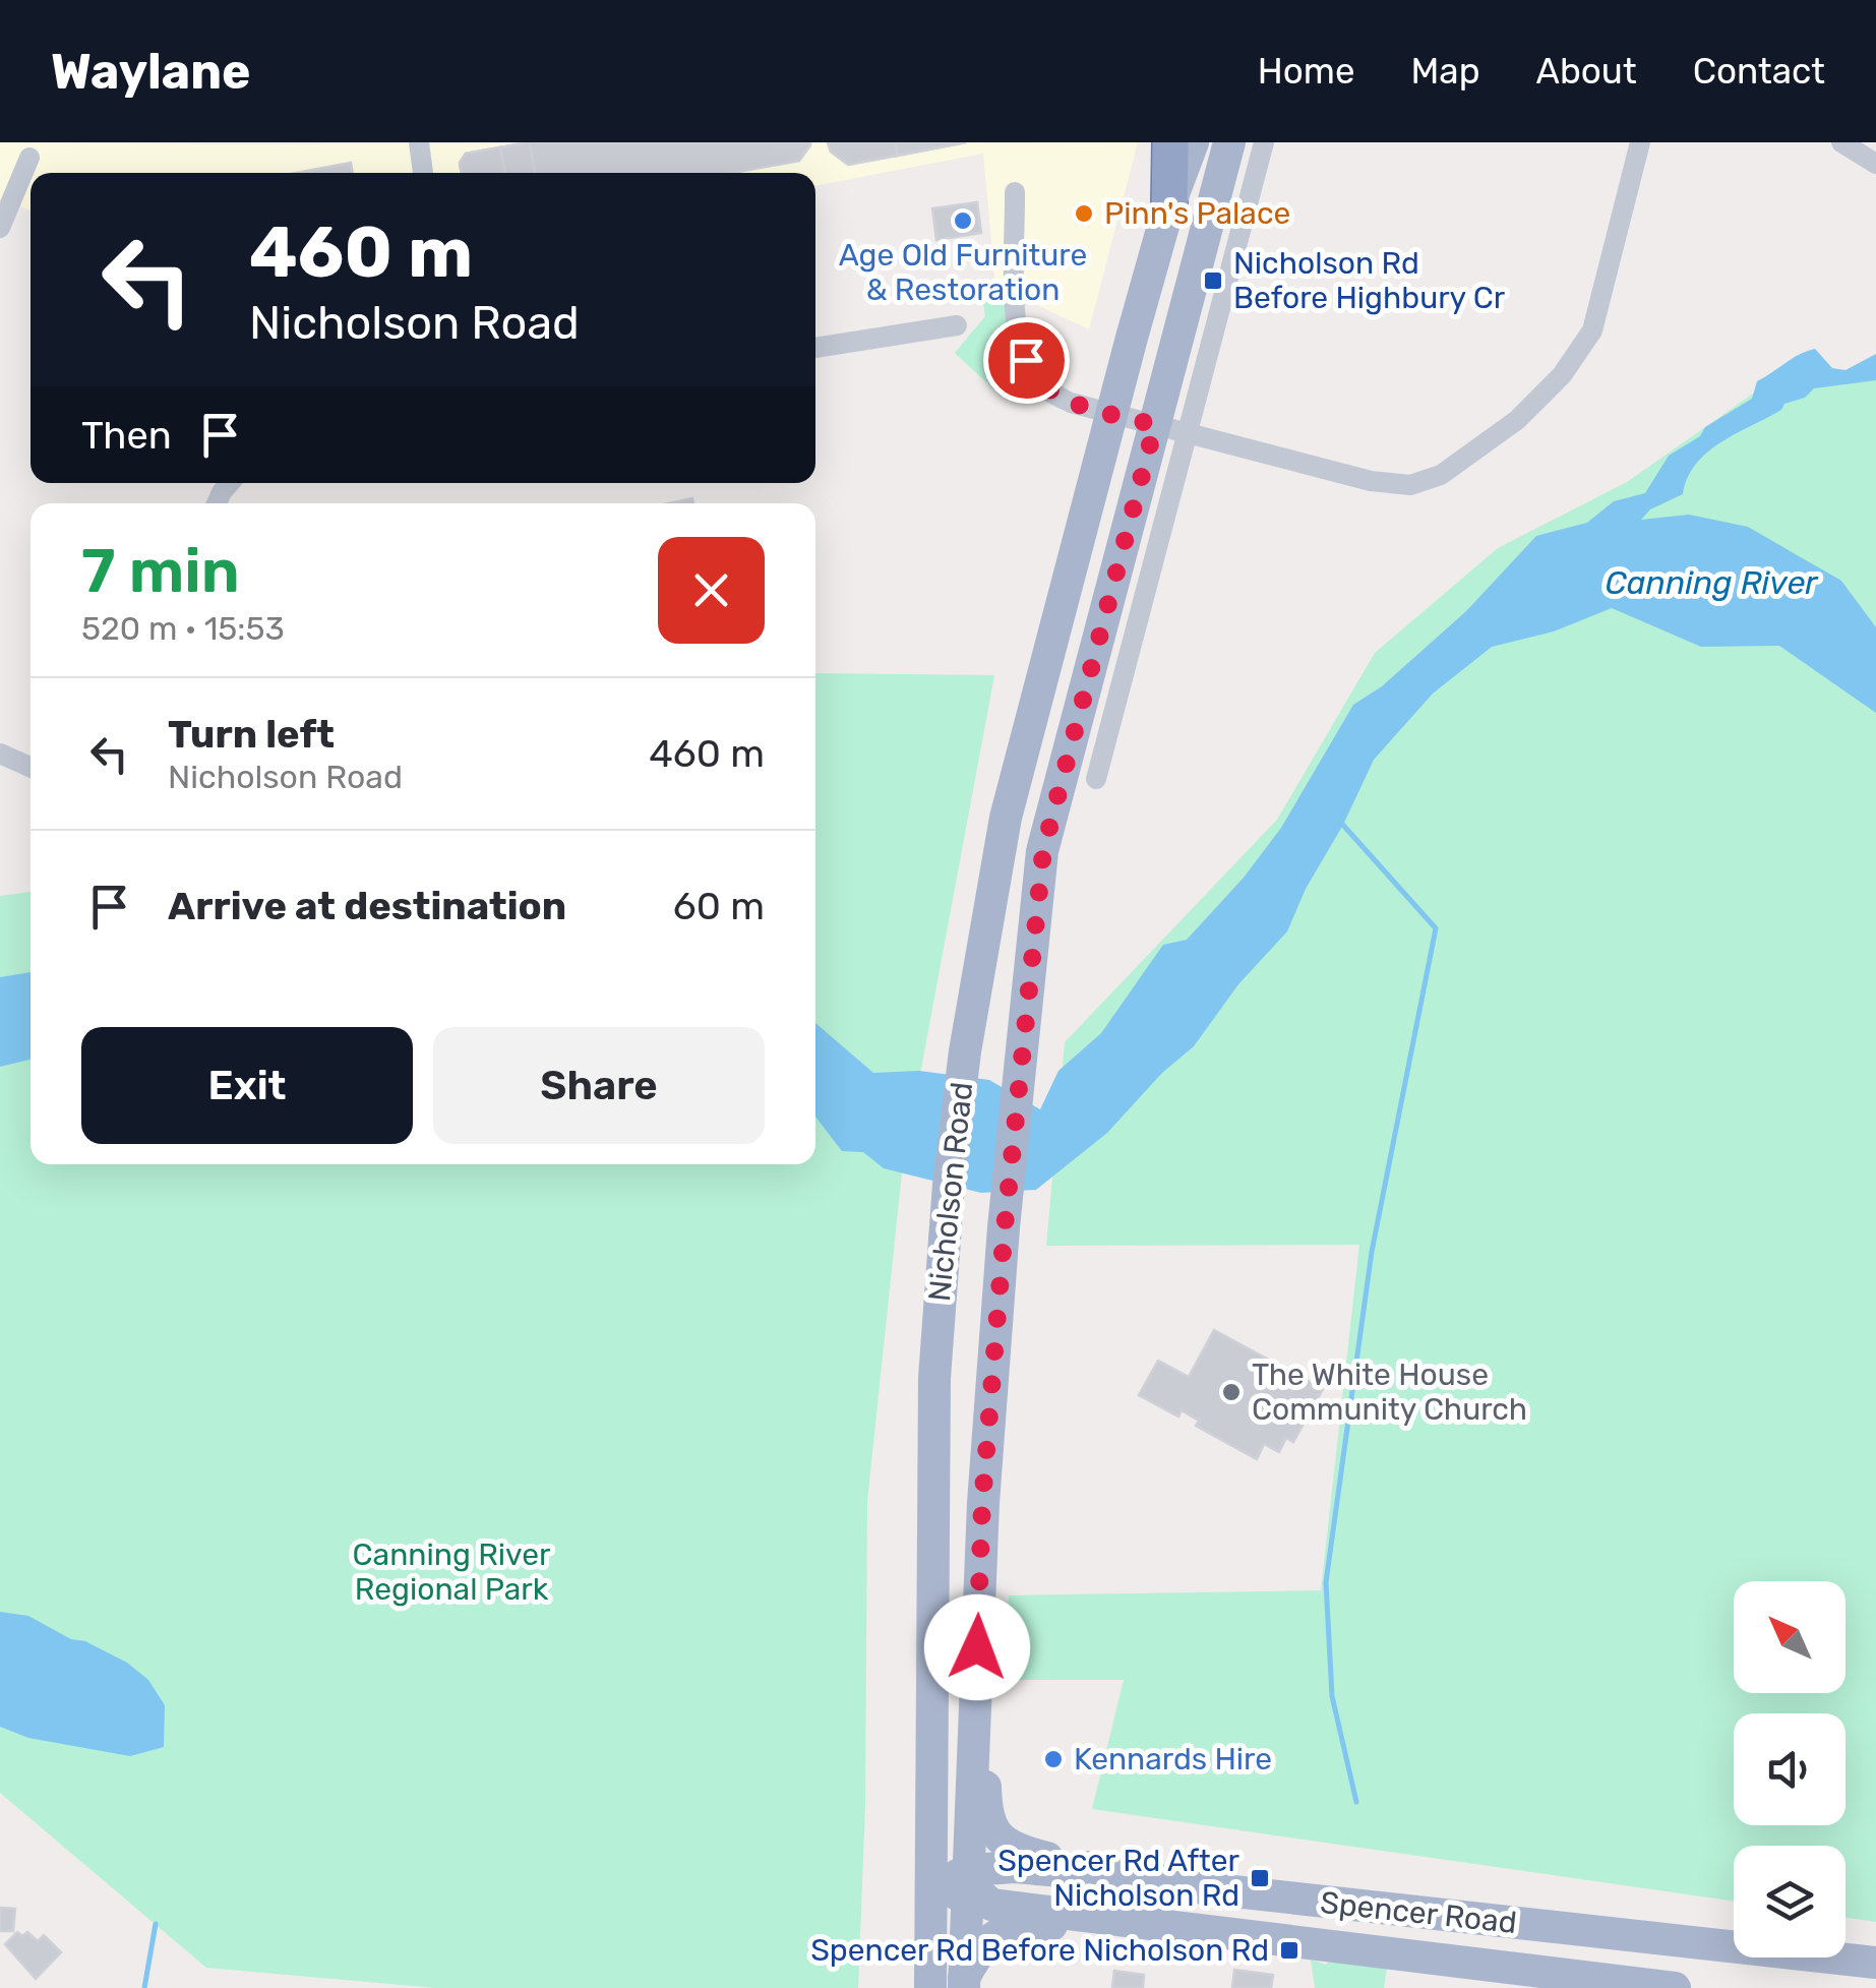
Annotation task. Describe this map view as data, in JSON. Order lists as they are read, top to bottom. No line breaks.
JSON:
{"streets":{"main road":["Nicholson Road","Spencer Road"]},"crossings":[["Nicholson Road","Spencer Road"]],"water":["Canning River"],"parks":["Canning River Regional Park"],"places":{"other":["Pinn's Palace","Age Old Furniture & Restoration","The White House Community Church","Kennards Hire"],"transit":["Nicholson Rd Before Highbury Cr","Spencer Rd After Nicholson Rd","Spencer Rd Before Nicholson Rd"]},"north":"top left","page":{"header":"Waylane","nav":["Home","Map","About","Contact"],"turn":["460 m","Nicholson Road"],"then":"Then","heading":["7 min","520 m · 15:53"],"list":[{"name":"Turn left","note":"Nicholson Road","value":"460 m"},{"name":"Arrive at destination","value":"60 m"}],"buttons":["Exit","Share"]}}
